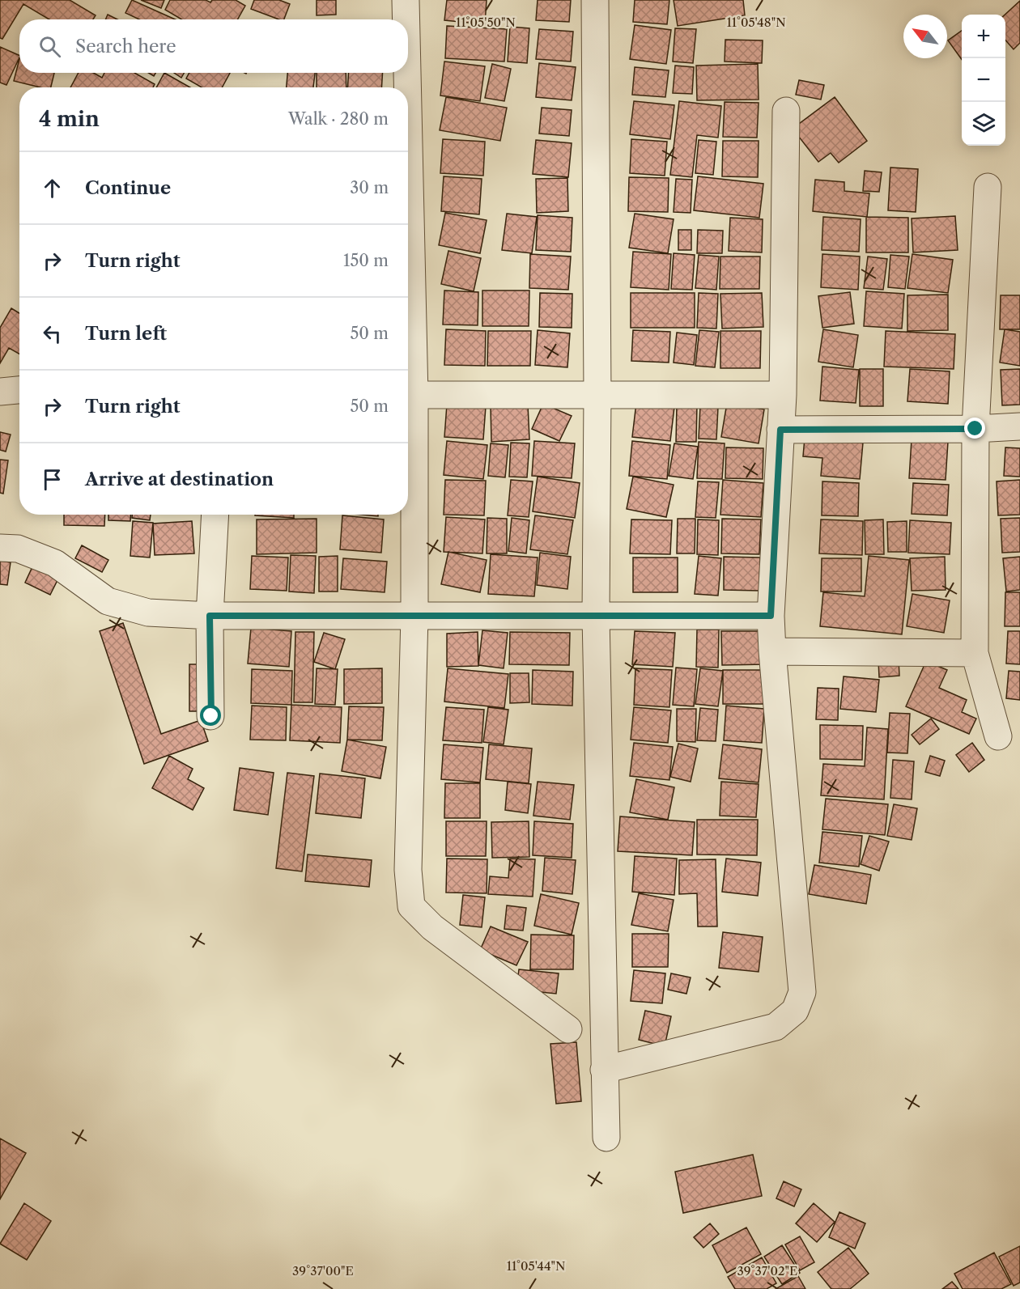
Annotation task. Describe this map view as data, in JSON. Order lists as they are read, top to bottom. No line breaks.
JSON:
{"north":"top left","page":{"map_buttons":["+","−"],"search":"Search here","heading":["4 min","Walk · 280 m"],"list":[["Continue","30 m"],["Turn right","150 m"],["Turn left","50 m"],["Turn right","50 m"],"Arrive at destination"]},"coordinates":["11°05'50\"N","11°05'48\"N","11°05'44\"N","39°37'00\"E","39°37'02\"E"]}
